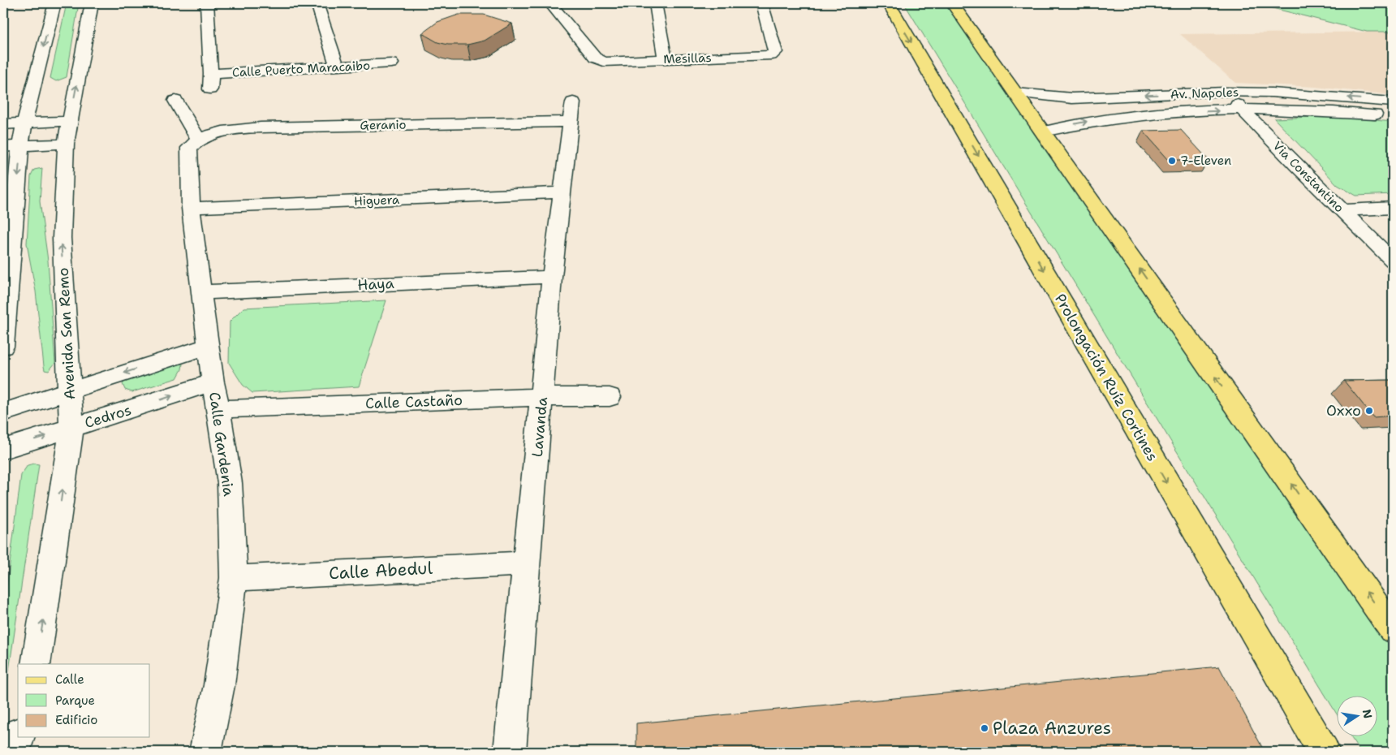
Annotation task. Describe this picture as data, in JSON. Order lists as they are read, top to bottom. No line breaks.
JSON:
{"streets":{"main road":["Prolongación Ruíz Cortines"],"street":["Mesillas","Calle Puerto Maracaibo","Av. Napoles","Geranio","Via Constantino","Higuera","Haya","Avenida San Remo","Calle Castaño","Cedros","Lavanda","Calle Gardenia","Calle Abedul"]},"crossings":[["Av. Napoles","Via Constantino"],["Geranio","Lavanda"],["Geranio","Calle Gardenia"],["Higuera","Lavanda"],["Higuera","Calle Gardenia"],["Haya","Lavanda"],["Haya","Calle Gardenia"],["Avenida San Remo","Cedros"],["Calle Castaño","Lavanda"],["Calle Castaño","Calle Gardenia"],["Cedros","Calle Gardenia"],["Lavanda","Calle Abedul"],["Calle Gardenia","Calle Abedul"]],"places":["7-Eleven","Oxxo","Plaza Anzures"],"legend":["Calle","Parque","Edificio"],"north":"right"}
